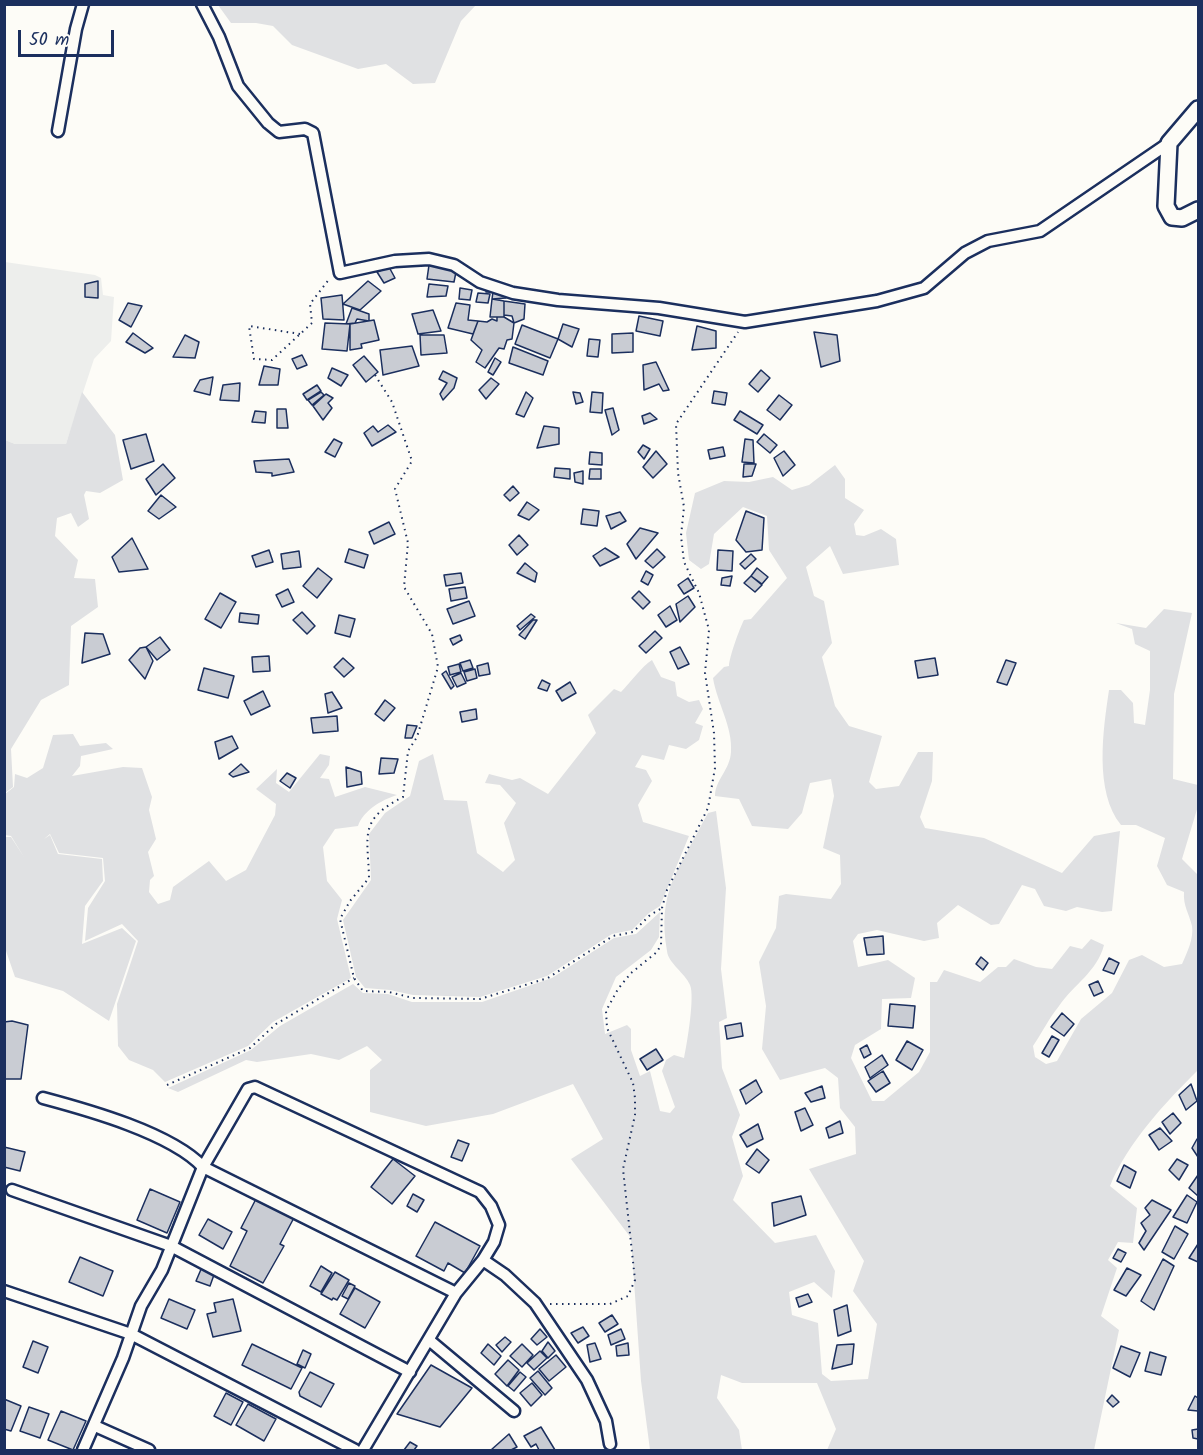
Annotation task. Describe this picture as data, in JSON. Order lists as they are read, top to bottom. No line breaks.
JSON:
{"scale_bar":"50 m"}
